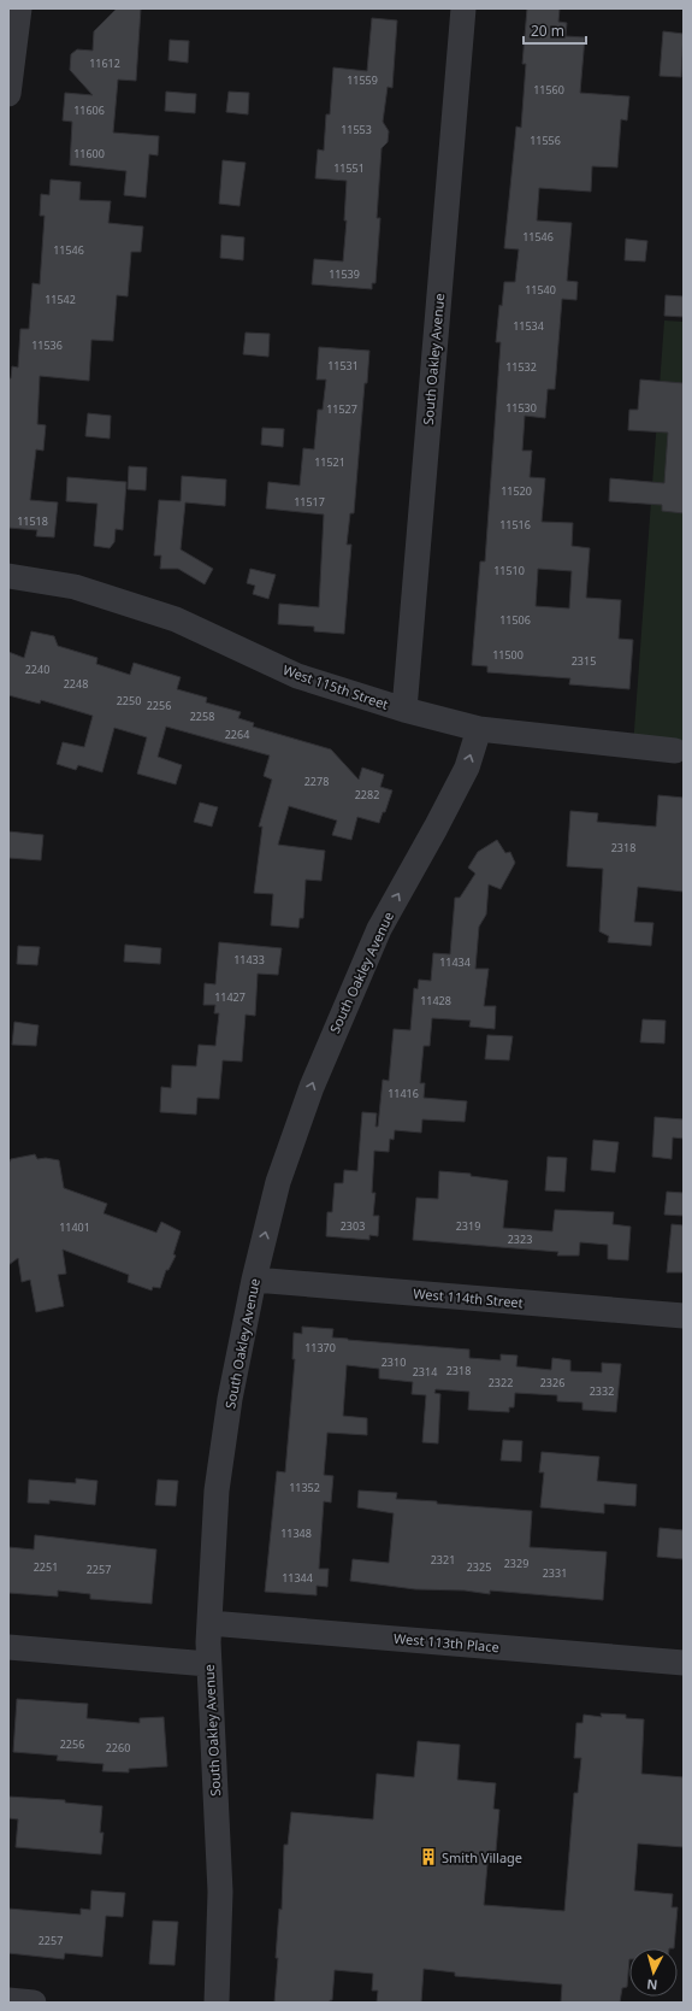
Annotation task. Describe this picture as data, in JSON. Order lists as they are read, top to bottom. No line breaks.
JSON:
{"streets":{"street":["South Oakley Avenue","West 115th Street","West 114th Street","West 113th Place"]},"crossings":[["South Oakley Avenue","West 115th Street"],["South Oakley Avenue","West 114th Street"],["South Oakley Avenue","West 113th Place"]],"places":{"building":["Smith Village"]},"house_numbers":["11612","11559","11560","11606","11553","11556","11600","11551","11546","11546","11539","11540","11542","11534","11536","11531","11532","11530","11527","11521","11520","11517","11518","11516","11510","11506","11500","2315","2240","2248","2250","2256","2258","2264","2278","2282","2318","11433","11434","11427","11428","11416","2303","2319","11401","2323","11370","2310","2318","2314","2322","2326","2332","11352","11348","2321","2329","2251","2325","2257","2331","11344","2256","2260","2257"],"scale_bar":"20 m","north":"bottom"}
